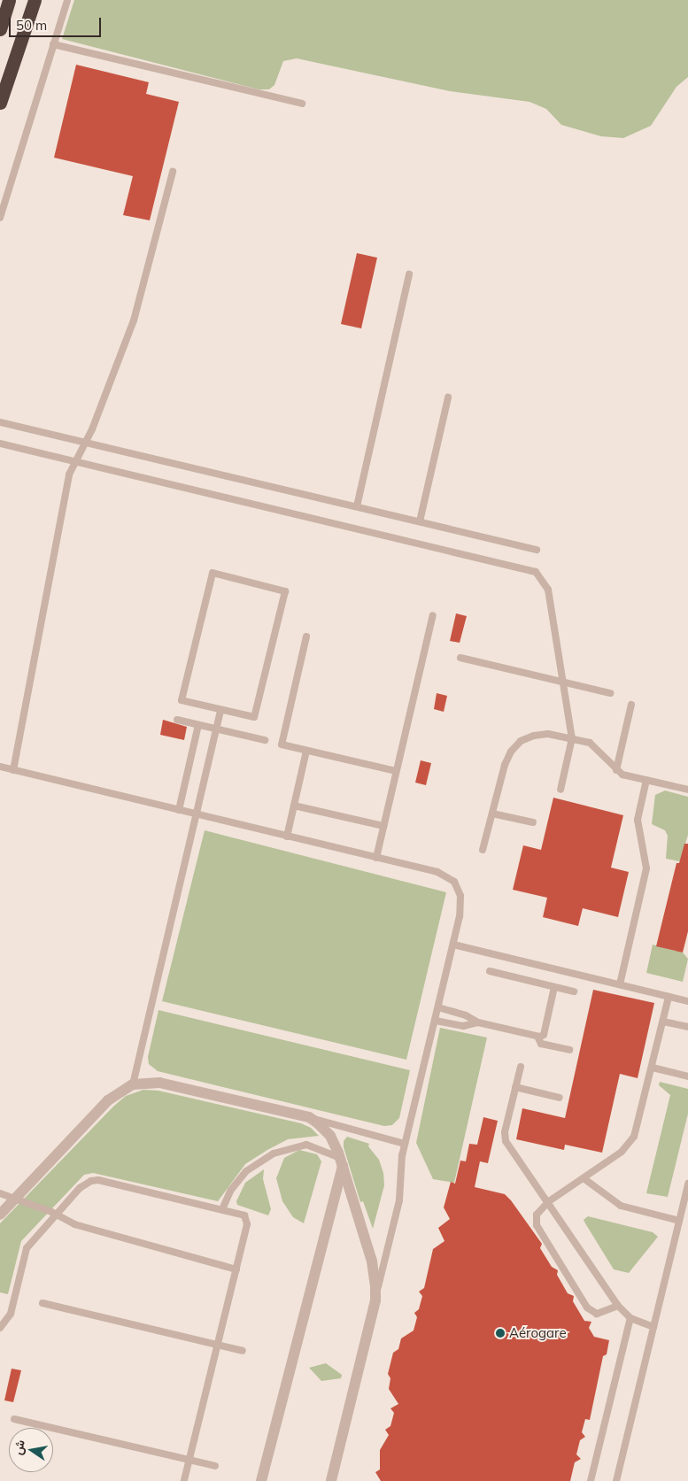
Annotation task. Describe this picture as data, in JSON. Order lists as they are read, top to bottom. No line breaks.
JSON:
{"places":["Aérogare"],"scale_bar":"50 m","north":"left"}
